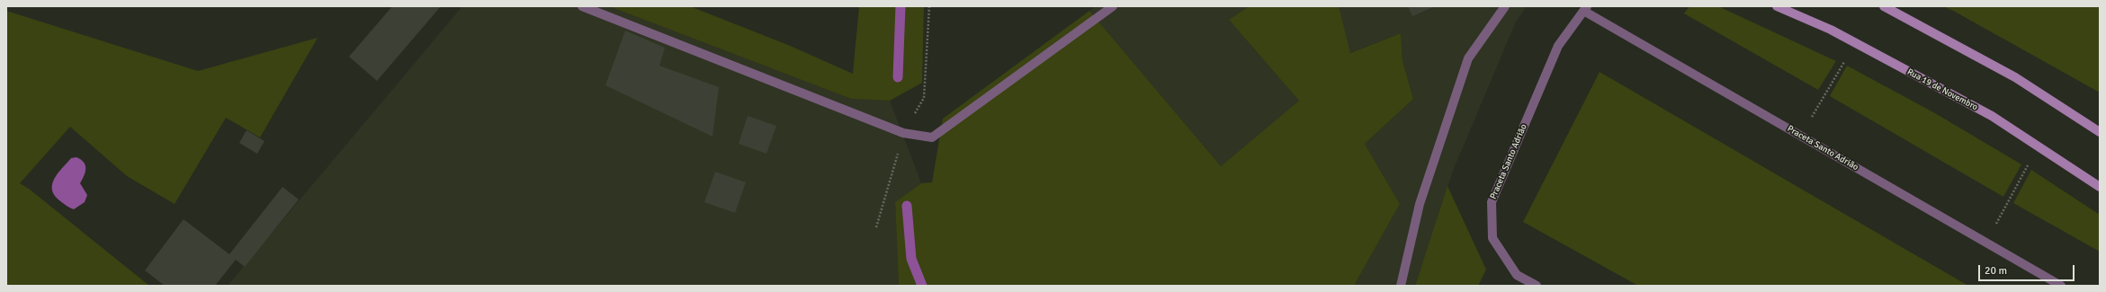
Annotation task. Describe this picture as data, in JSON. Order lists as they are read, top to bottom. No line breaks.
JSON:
{"streets":{"street":["Rua 19 de Novembro","Praceta Santo Adrião"]},"scale_bar":"20 m"}
